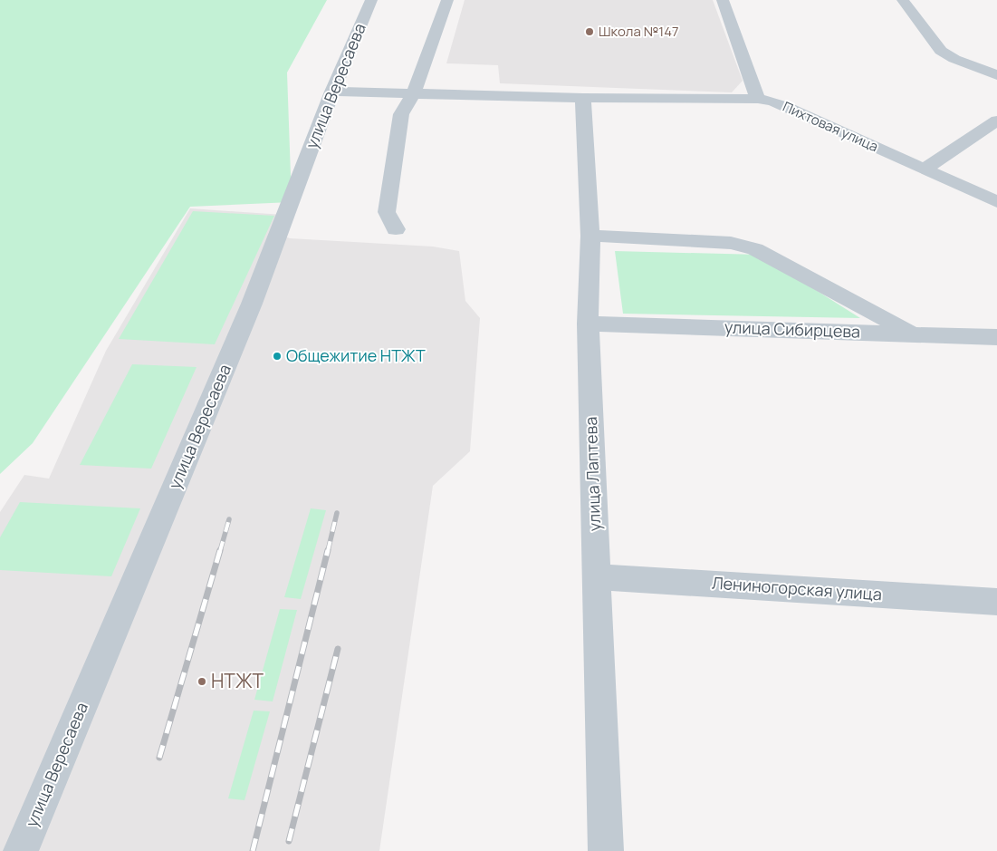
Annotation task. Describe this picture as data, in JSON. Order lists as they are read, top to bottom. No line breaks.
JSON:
{"streets":{"street":["улица Вересаева","Пихтовая улица","улица Сибирцева","улица Лаптева","Лениногорская улица"]},"crossings":[["улица Вересаева","Пихтовая улица"],["Пихтовая улица","улица Лаптева"],["улица Сибирцева","улица Лаптева"],["улица Лаптева","Лениногорская улица"]],"places":["Школа №147","Общежитие НТЖТ","НТЖТ"]}
